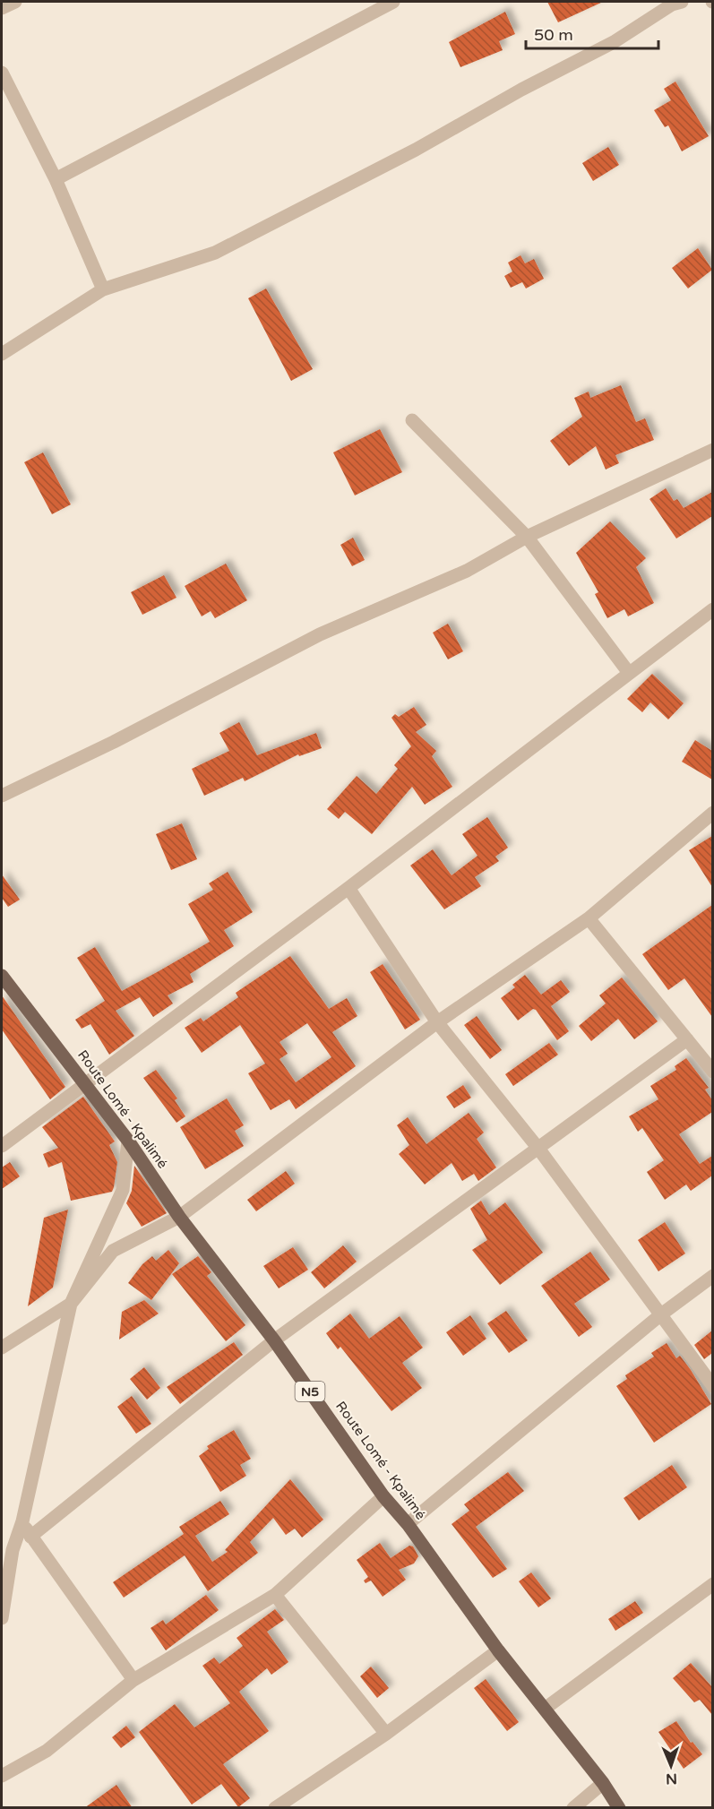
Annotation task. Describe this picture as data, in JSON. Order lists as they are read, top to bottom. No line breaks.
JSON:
{"streets":{"main road":["Route Lomé - Kpalimé","N5"]},"scale_bar":"50 m","north":"bottom"}
